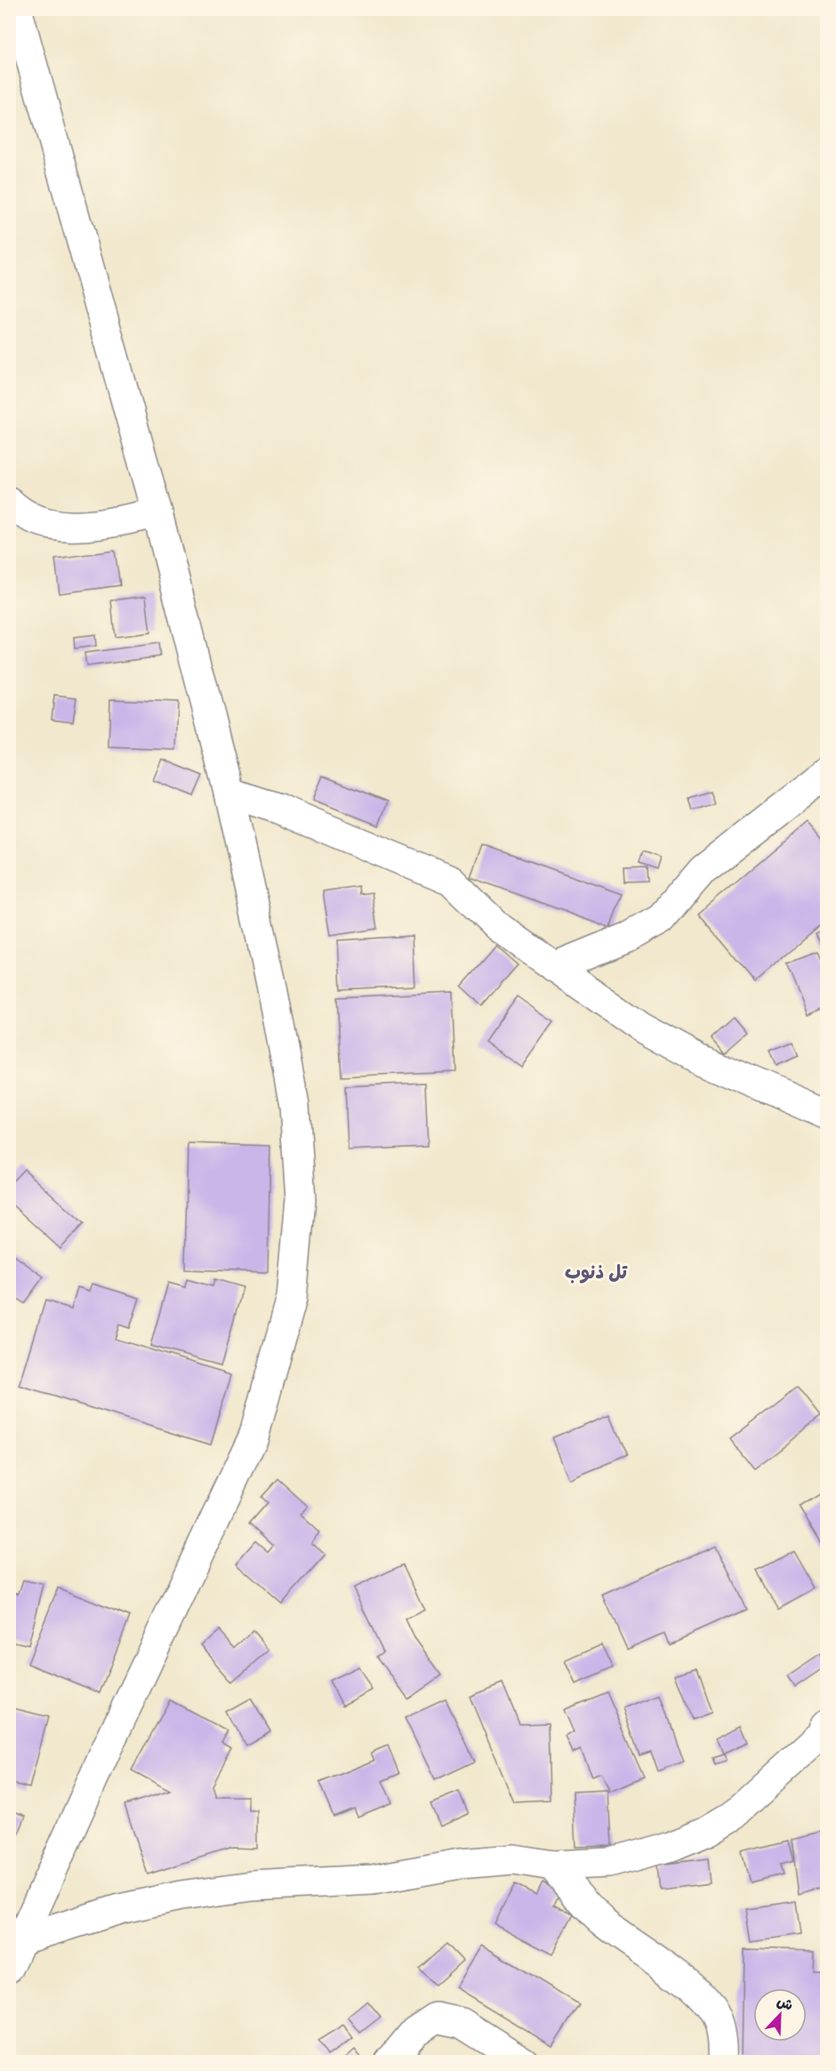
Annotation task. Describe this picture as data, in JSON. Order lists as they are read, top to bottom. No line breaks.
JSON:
{"districts":["تل ذنوب"],"north":"top right"}
